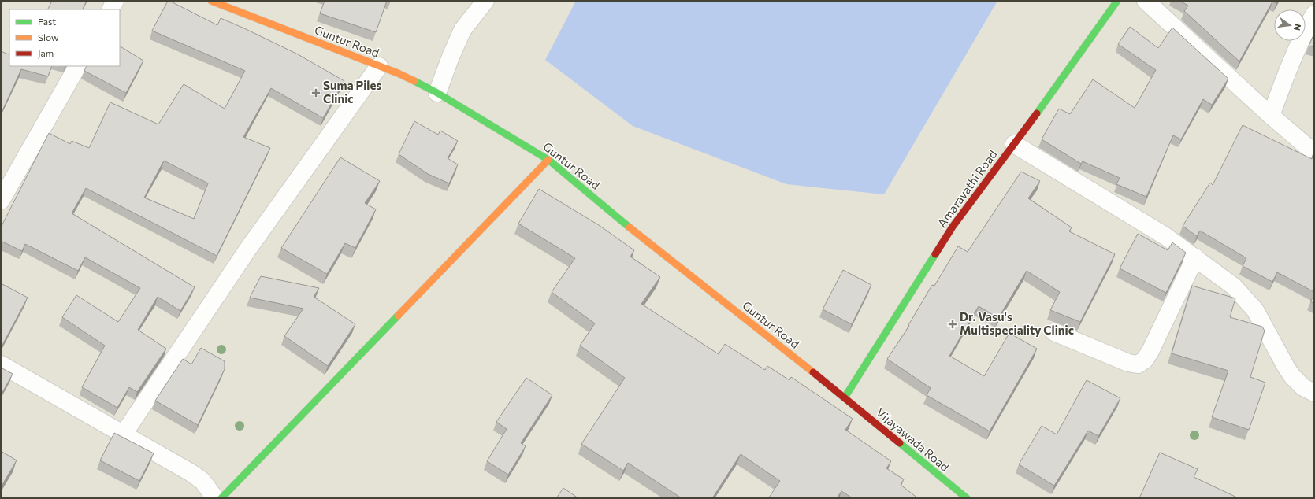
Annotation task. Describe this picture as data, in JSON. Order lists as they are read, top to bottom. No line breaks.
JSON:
{"streets":{"main road":["Guntur Road","Amaravathi Road","Vijayawada Road"]},"crossings":[["Guntur Road","Amaravathi Road"],["Guntur Road","Vijayawada Road"],["Amaravathi Road","Vijayawada Road"]],"places":{"health":["Suma Piles Clinic","Dr. Vasu's Multispeciality Clinic"]},"legend":["Fast","Slow","Jam"],"north":"right"}
